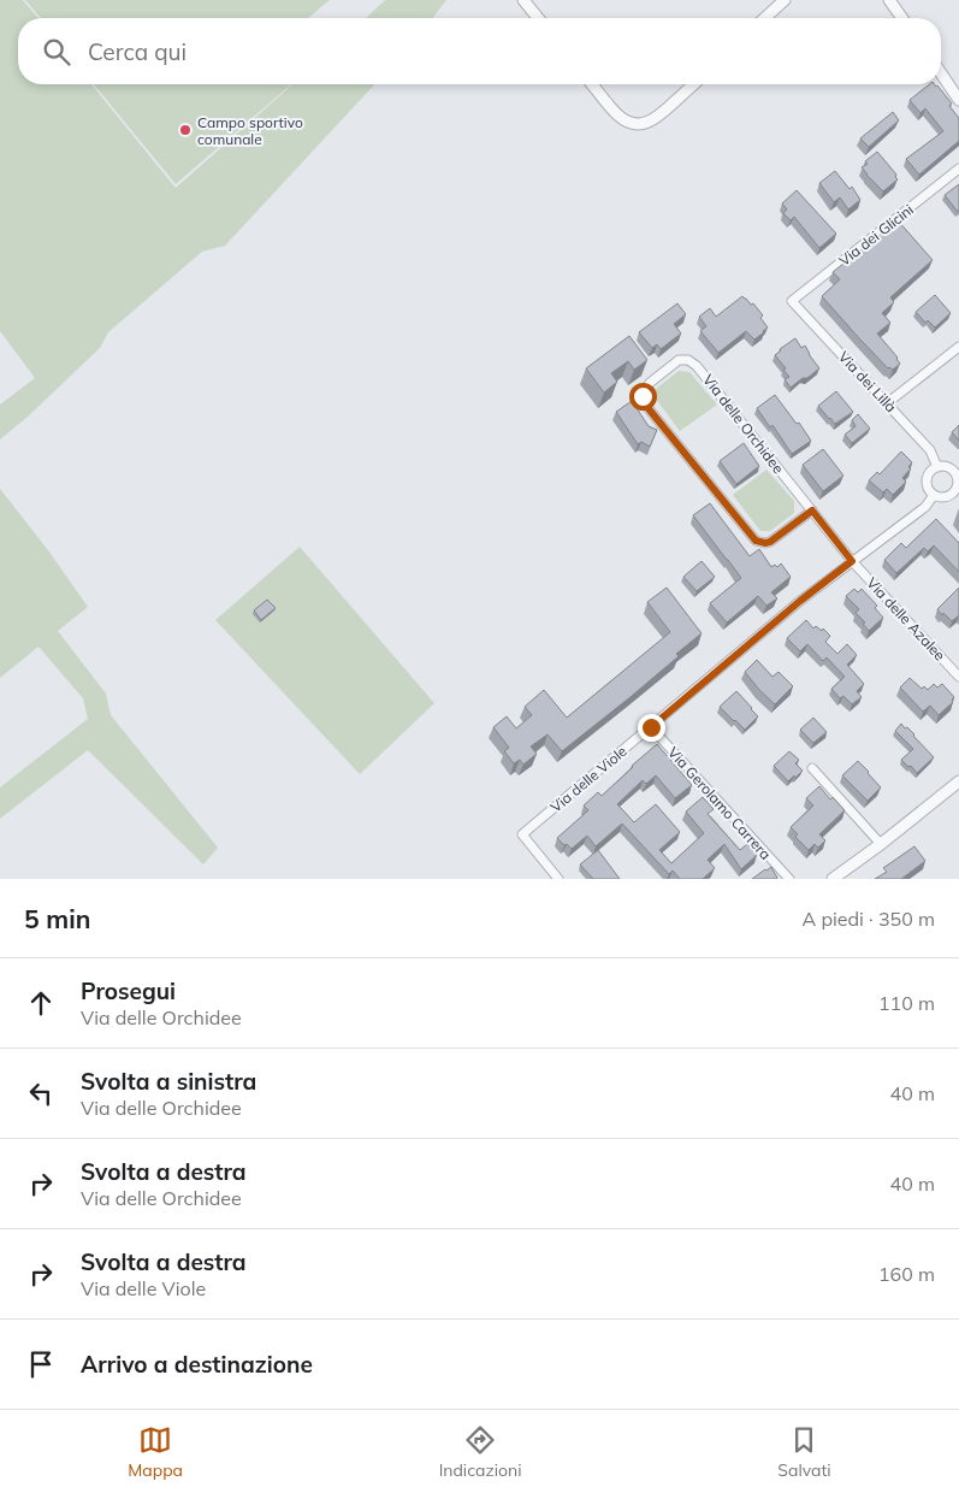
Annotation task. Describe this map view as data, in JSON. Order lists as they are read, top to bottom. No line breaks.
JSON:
{"streets":{"street":["Via dei Glicini","Via dei Lillà","Via delle Orchidee","Via delle Azalee","Via delle Viole","Via Gerolamo Carrera"]},"crossings":[["Via dei Glicini","Via dei Lillà"],["Via dei Lillà","Via delle Viole"],["Via delle Orchidee","Via delle Azalee"],["Via delle Orchidee","Via delle Viole"],["Via delle Azalee","Via delle Viole"],["Via delle Viole","Via Gerolamo Carrera"]],"places":["Campo sportivo comunale"],"page":{"search":"Cerca qui","heading":["5 min","A piedi · 350 m"],"list":[["Prosegui","Via delle Orchidee","110 m"],["Svolta a sinistra","Via delle Orchidee","40 m"],["Svolta a destra","Via delle Orchidee","40 m"],["Svolta a destra","Via delle Viole","160 m"],"Arrivo a destinazione"],"nav":["Mappa","Indicazioni","Salvati"]}}
